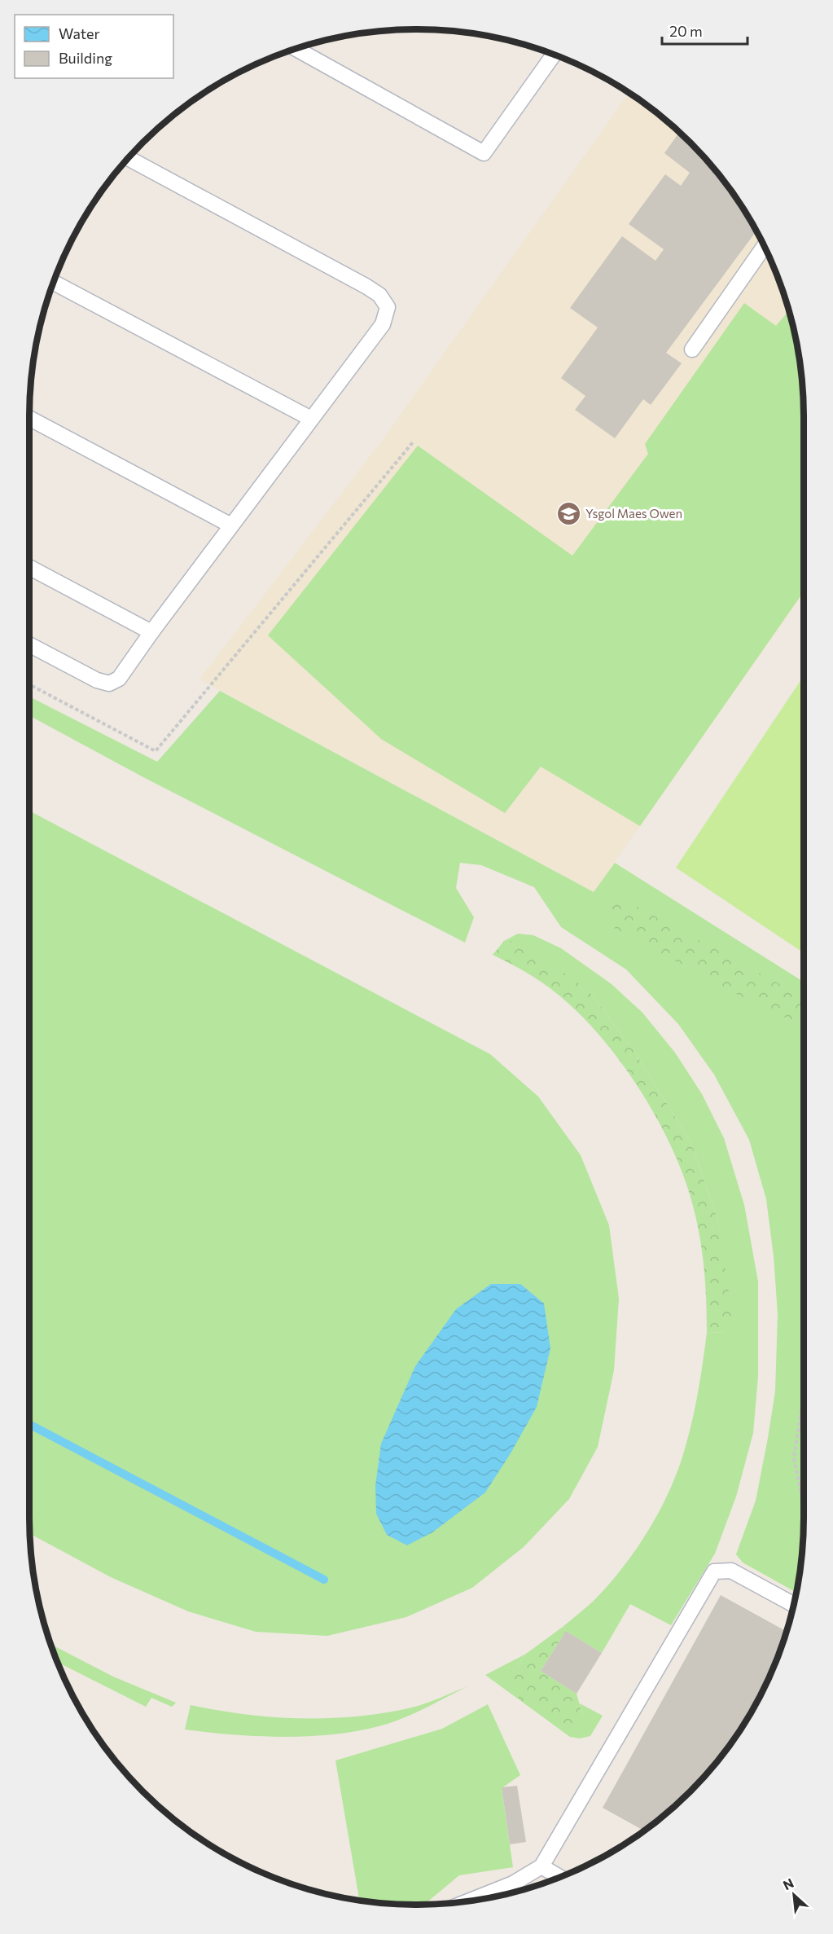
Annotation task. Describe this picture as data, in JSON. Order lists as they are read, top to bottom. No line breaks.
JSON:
{"places":{"school or university":["Ysgol Maes Owen"]},"legend":["Water","Building"],"scale_bar":"20 m","north":"top left"}
